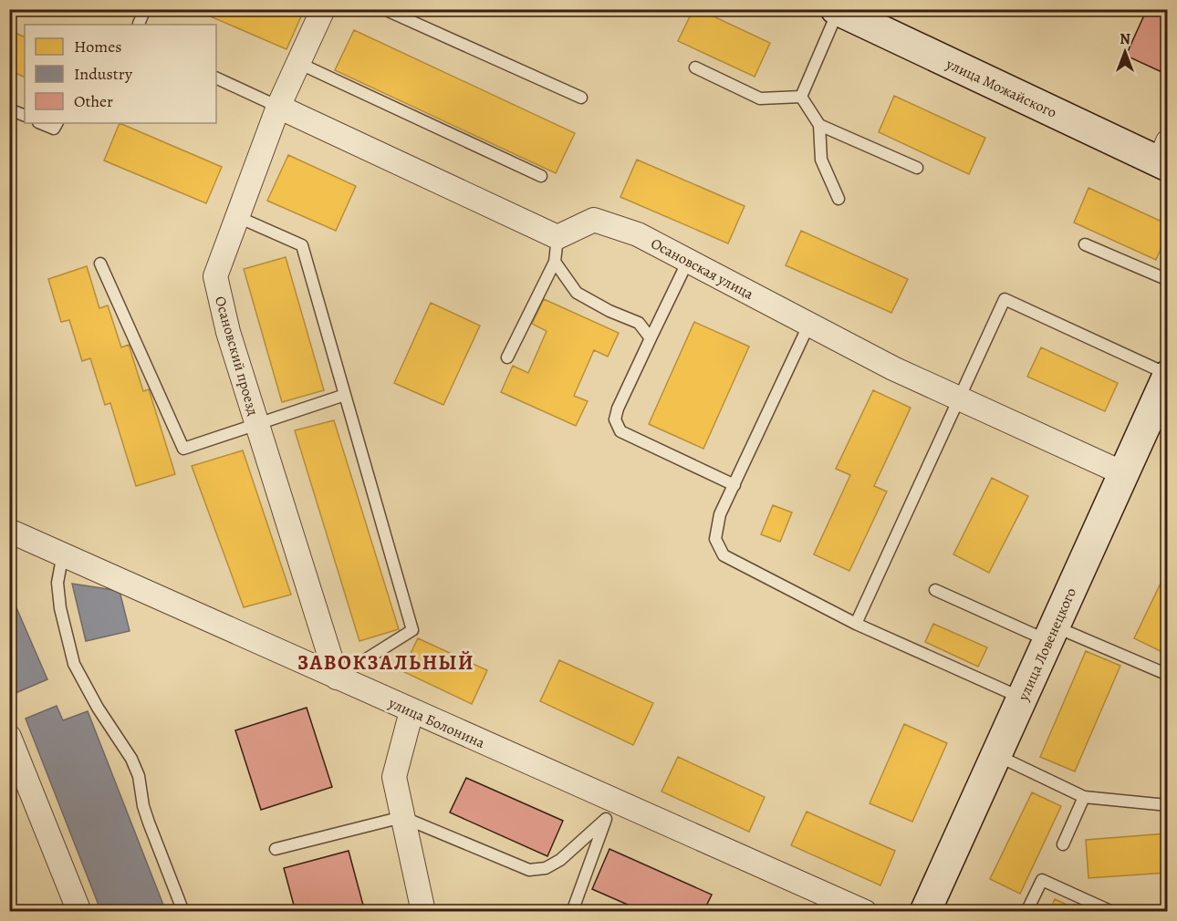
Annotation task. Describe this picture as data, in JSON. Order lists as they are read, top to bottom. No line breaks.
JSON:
{"streets":{"street":["улица Можайского","Осановская улица","Осановский проезд","улица Ловенецкого","улица Болонина"]},"crossings":[["Осановская улица","улица Ловенецкого"],["Осановский проезд","улица Болонина"]],"districts":["ЗАВОКЗАЛЬНЫЙ"],"legend":["Homes","Industry","Other"],"north":"top"}
